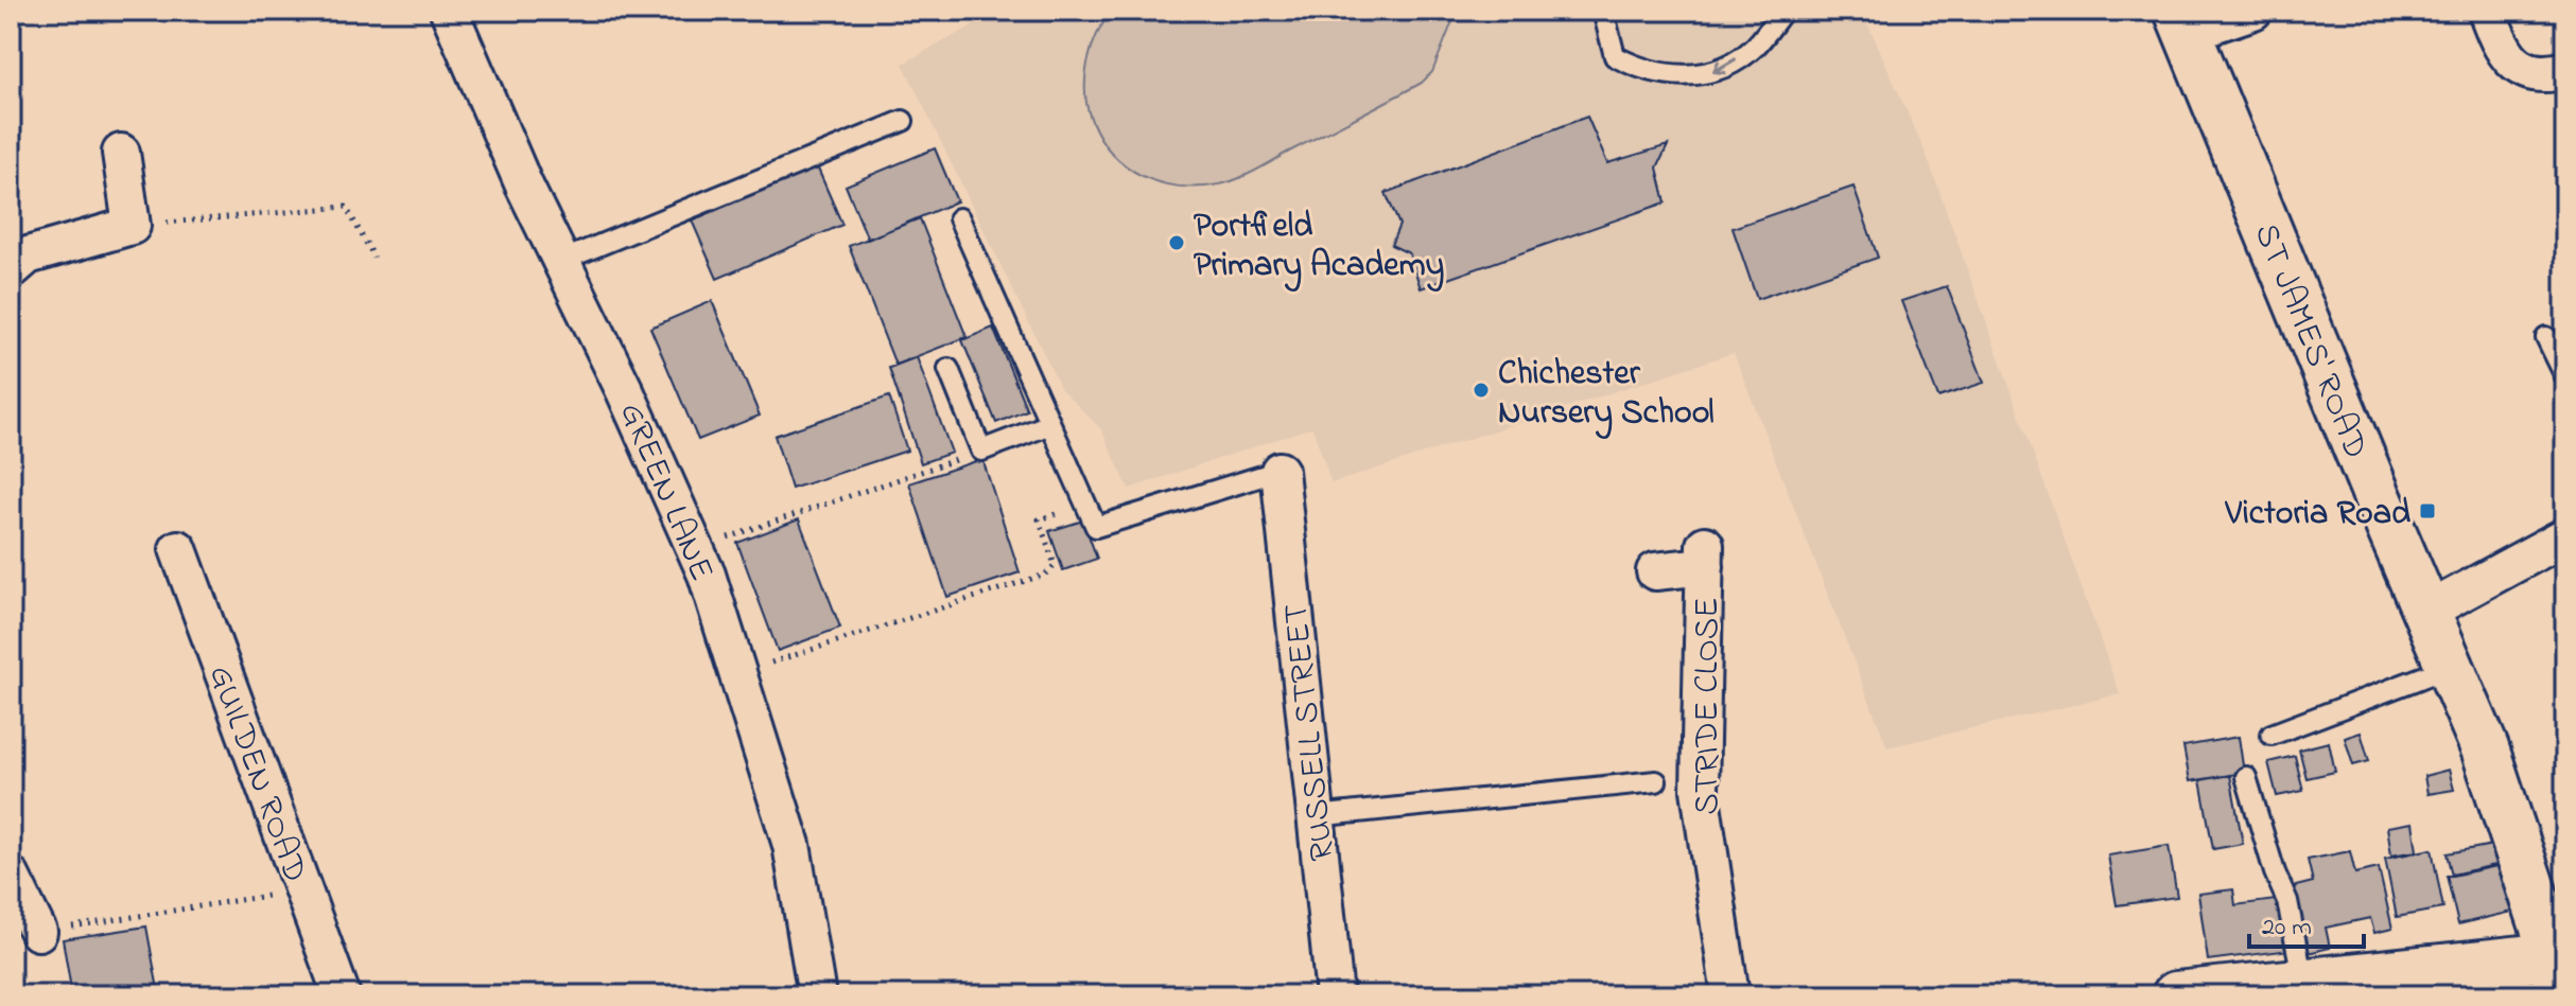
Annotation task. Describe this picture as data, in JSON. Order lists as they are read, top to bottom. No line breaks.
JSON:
{"streets":{"street":["ST JAMES' ROAD","GREEN LANE","STRIDE CLOSE","RUSSELL STREET","GUILDEN ROAD"]},"places":{"other":["Portfield Primary Academy","Chichester Nursery School"],"transit":["Victoria Road"]},"scale_bar":"20 m"}
